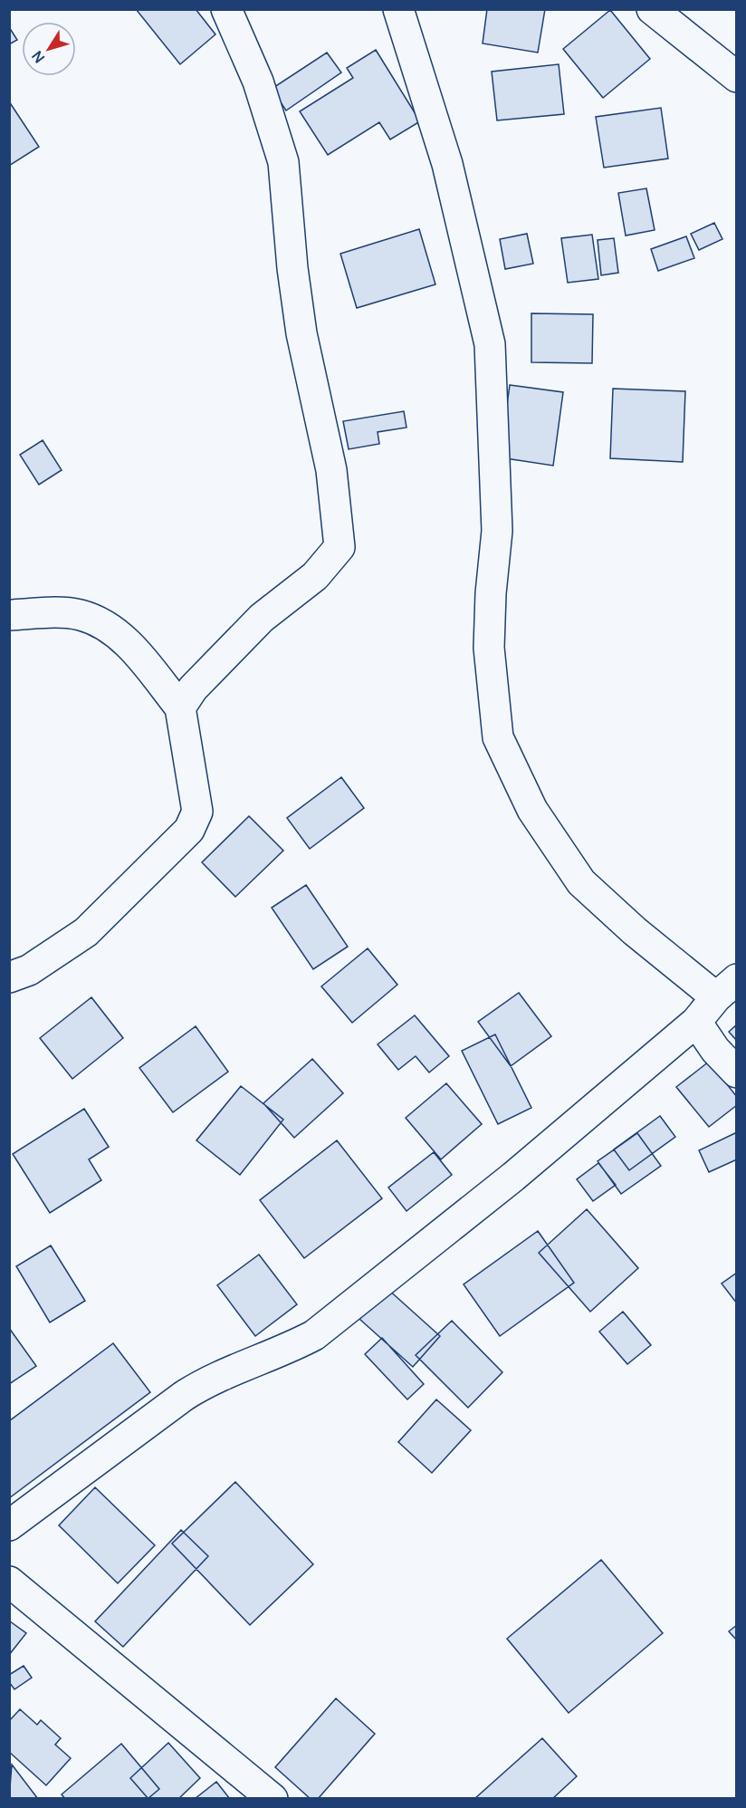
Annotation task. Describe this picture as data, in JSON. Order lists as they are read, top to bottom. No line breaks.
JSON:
{"north":"bottom left"}
